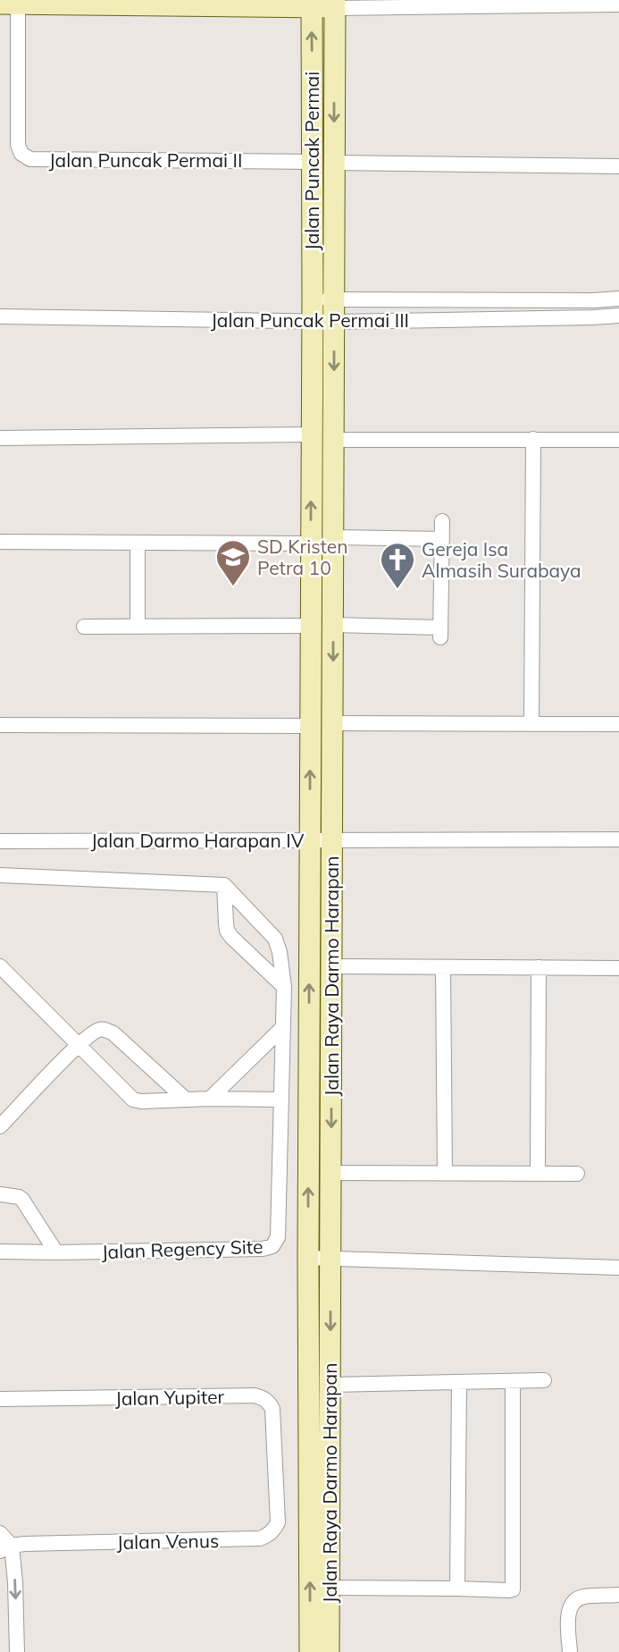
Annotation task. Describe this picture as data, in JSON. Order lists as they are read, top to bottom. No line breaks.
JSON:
{"streets":{"street":["Jalan Puncak Permai II","Jalan Puncak Permai","Jalan Puncak Permai III","Jalan Darmo Harapan IV","Jalan Raya Darmo Harapan","Jalan Regency Site","Jalan Yupiter","Jalan Venus"]},"crossings":[["Jalan Puncak Permai II","Jalan Puncak Permai"],["Jalan Puncak Permai","Jalan Puncak Permai III"],["Jalan Puncak Permai","Jalan Raya Darmo Harapan"],["Jalan Puncak Permai III","Jalan Raya Darmo Harapan"],["Jalan Darmo Harapan IV","Jalan Raya Darmo Harapan"],["Jalan Yupiter","Jalan Venus"]],"places":{"school or university":["SD Kristen Petra 10"],"church":["Gereja Isa Almasih Surabaya"]}}
